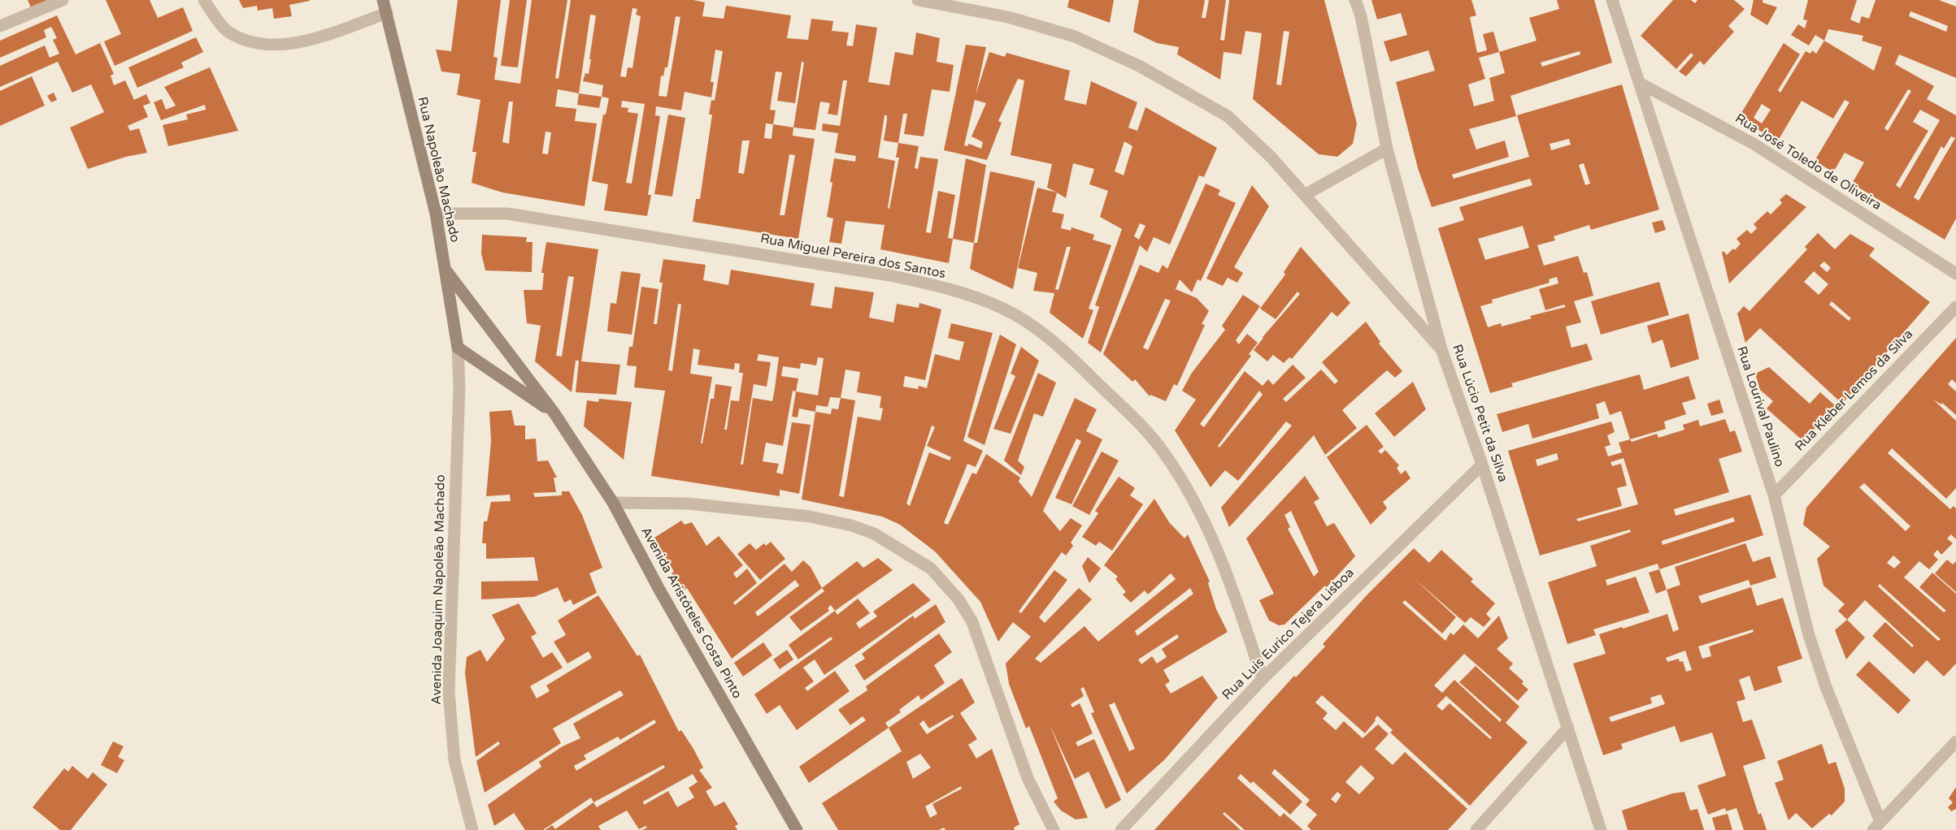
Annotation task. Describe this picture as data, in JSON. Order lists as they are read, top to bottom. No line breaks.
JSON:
{"streets":{"main road":["Rua Napoleão Machado","Avenida Aristóteles Costa Pinto"],"street":["Rua José Toledo de Oliveira","Rua Miguel Pereira dos Santos","Rua Kleber Lemos da Silva","Rua Lourival Paulino","Rua Lúcio Petit da Silva","Avenida Joaquim Napoleão Machado","Rua Luís Eurico Tejera Lisboa"]},"crossings":[["Rua José Toledo de Oliveira","Rua Lourival Paulino"],["Rua Napoleão Machado","Rua Miguel Pereira dos Santos"],["Rua Napoleão Machado","Avenida Joaquim Napoleão Machado"],["Rua Napoleão Machado","Avenida Aristóteles Costa Pinto"],["Rua Miguel Pereira dos Santos","Rua Luís Eurico Tejera Lisboa"],["Rua Kleber Lemos da Silva","Rua Lourival Paulino"],["Rua Lúcio Petit da Silva","Rua Luís Eurico Tejera Lisboa"],["Avenida Joaquim Napoleão Machado","Avenida Aristóteles Costa Pinto"]]}
